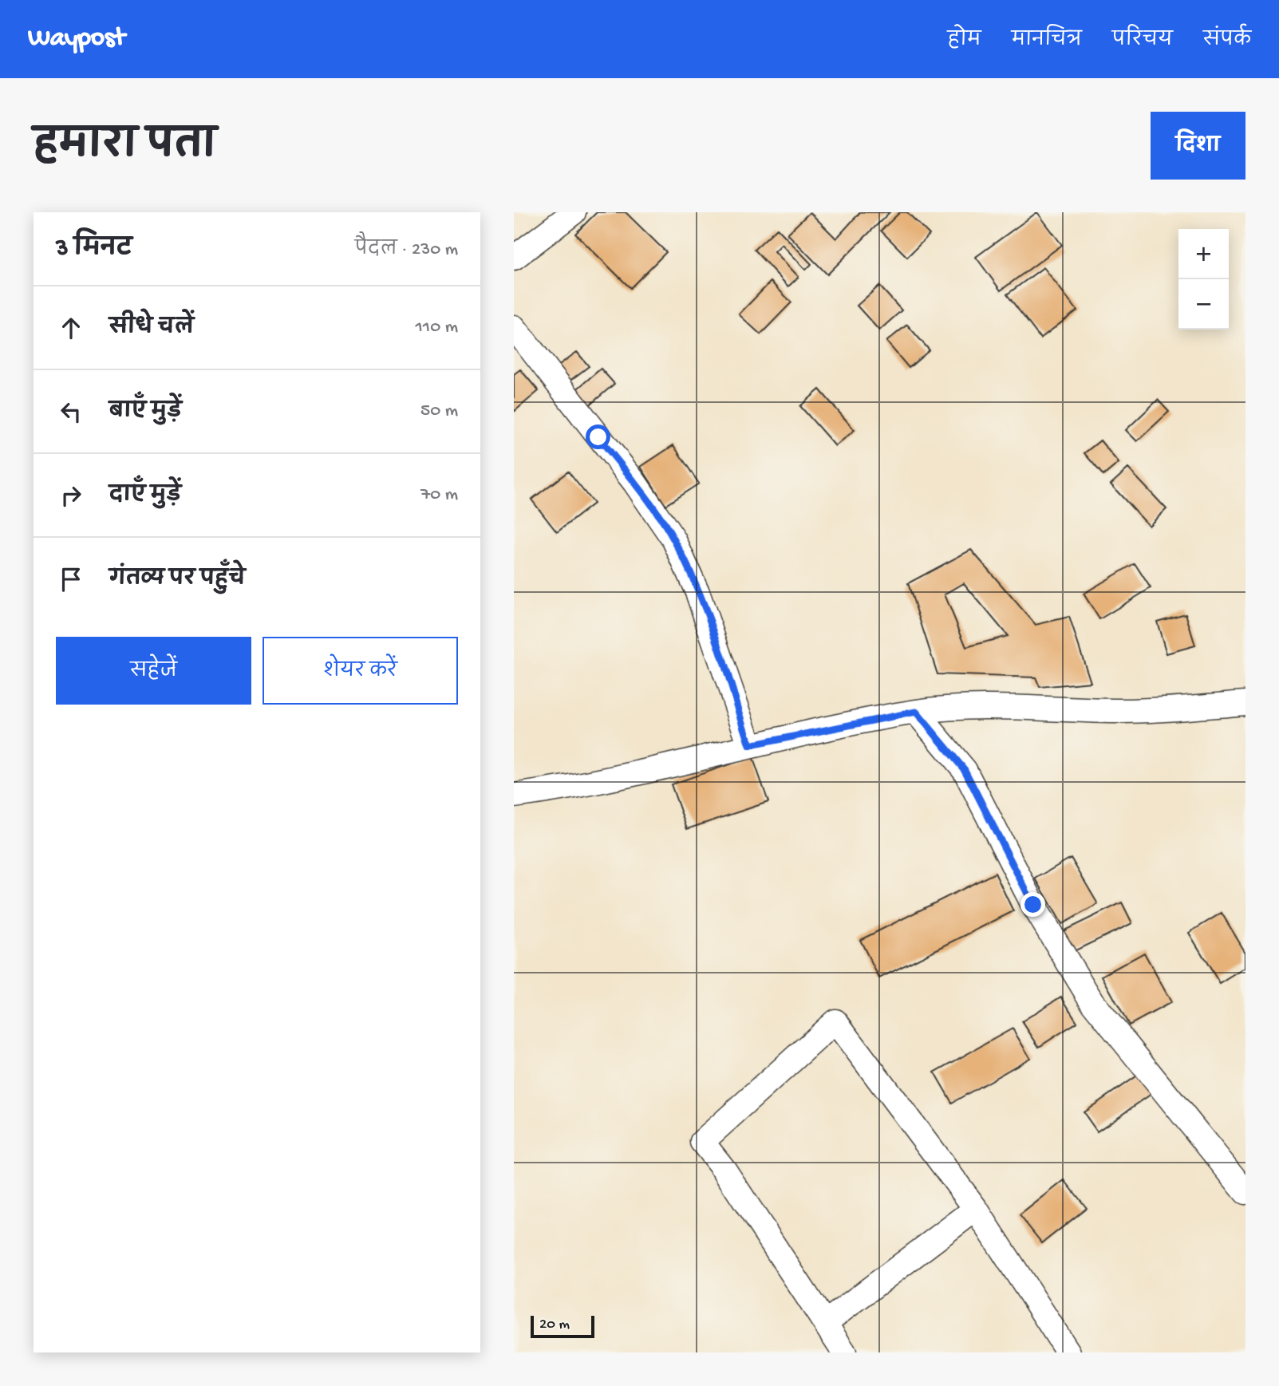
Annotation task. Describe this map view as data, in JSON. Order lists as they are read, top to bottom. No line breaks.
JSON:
{"scale_bar":"20 m","page":{"header":"Waypost","nav":["होम","मानचित्र","परिचय","संपर्क"],"title":"हमारा पता","buttons":["दिशा",["सहेजें","शेयर करें"]],"heading":["3 मिनट","पैदल · 230 m"],"map_buttons":["+","−"],"list":[["सीधे चलें","110 m"],["बाएँ मुड़ें","50 m"],["दाएँ मुड़ें","70 m"],"गंतव्य पर पहुँचे"],"scale":"20 m"}}
